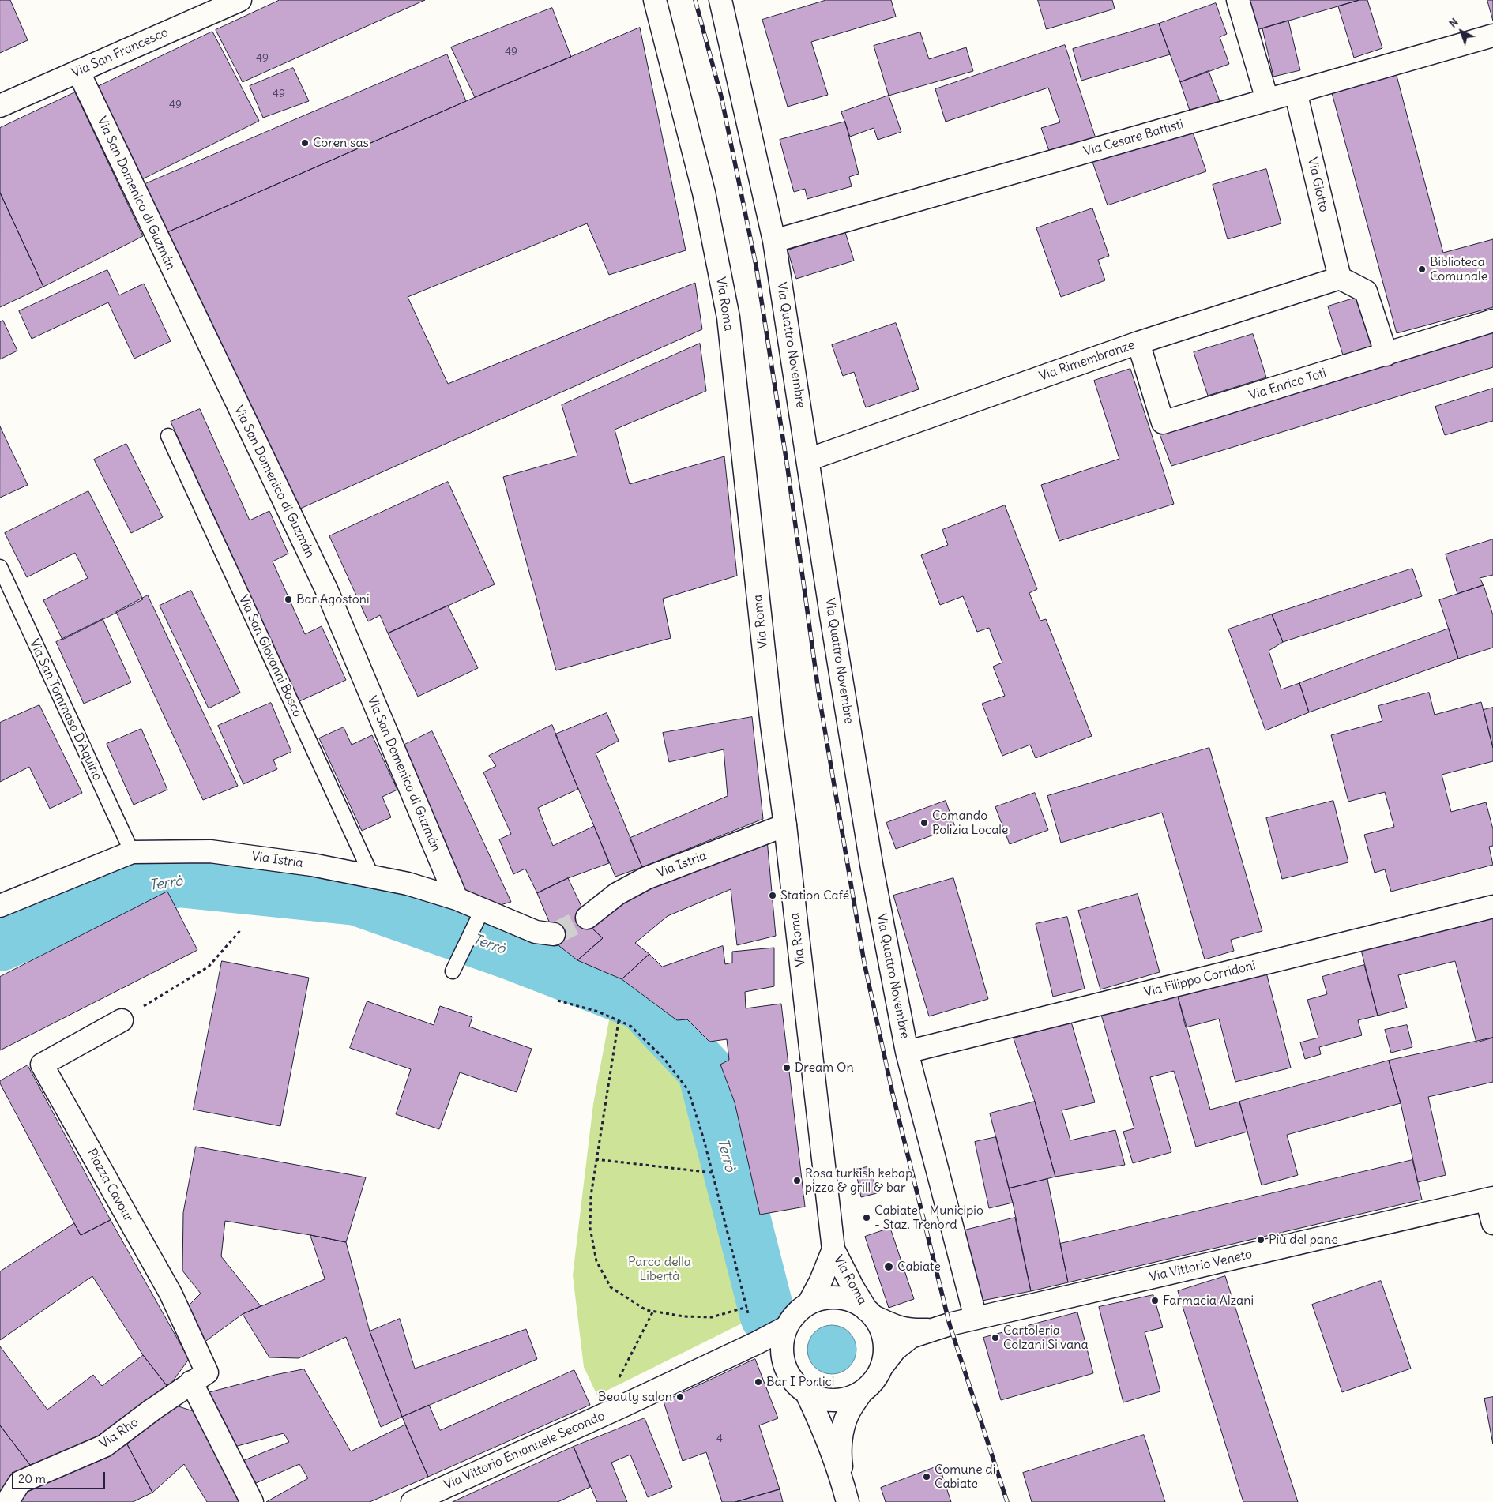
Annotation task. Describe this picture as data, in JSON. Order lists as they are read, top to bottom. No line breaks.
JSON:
{"streets":{"street":["Via San Francesco","Via Cesare Battisti","Via Giotto","Via San Domenico di Guzmán","Via Roma","Via Quattro Novembre","Via Rimembranze","Via Enrico Toti","Via Istria","Via Filippo Corridoni","Piazza Cavour","Via Vittorio Veneto","Via Rho","Via Vittorio Emanuele Secondo"],"lane":["Via San Giovanni Bosco","Via San Tommaso D'Aquino"]},"crossings":[["Via San Francesco","Via San Domenico di Guzmán"],["Via Cesare Battisti","Via Giotto"],["Via Cesare Battisti","Via Quattro Novembre"],["Via Giotto","Via Rimembranze"],["Via San Domenico di Guzmán","Via Istria"],["Via Roma","Via Istria"],["Via Roma","Via Vittorio Veneto"],["Via Roma","Via Vittorio Emanuele Secondo"],["Via Quattro Novembre","Via Rimembranze"],["Via Quattro Novembre","Via Filippo Corridoni"],["Via Quattro Novembre","Via Vittorio Veneto"],["Via Rimembranze","Via Enrico Toti"],["Via San Giovanni Bosco","Via Istria"],["Via San Tommaso D'Aquino","Via Istria"],["Piazza Cavour","Via Rho"],["Via Vittorio Veneto","Via Vittorio Emanuele Secondo"]],"water":["Terrò"],"parks":["Parco della Libertà"],"places":["Coren sas","Biblioteca Comunale","Bar Agostoni","Comando Polizia Locale","Station Café","Dream On","Rosa turkish kebap pizza & grill & bar","Cabiate - Municipio - Staz. Trenord","Più del pane","Cabiate","Farmacia Alzani","Cartoleria Colzani Silvana","Bar I Portici","Beauty salon","Comune di Cabiate"],"house_numbers":["49","49","49","49","4"],"scale_bar":"20 m","north":"top left"}
